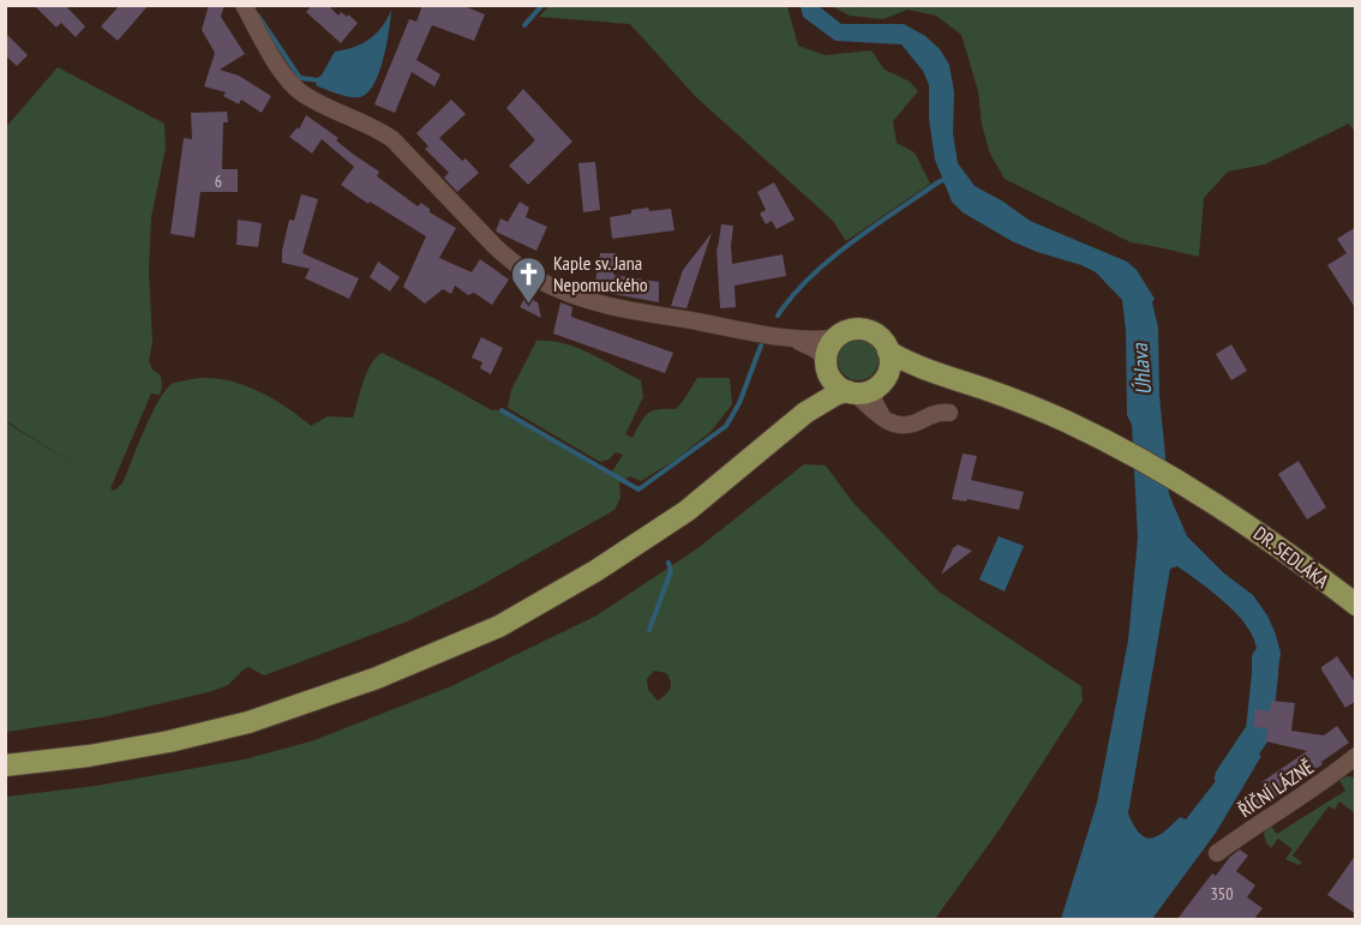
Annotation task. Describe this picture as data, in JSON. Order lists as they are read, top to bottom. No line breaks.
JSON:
{"streets":{"main road":["DR. SEDLÁKA"],"street":["ŘÍČNÍ LÁZNĚ"]},"water":["Úhlava"],"places":{"church":["Kaple sv. Jana Nepomuckého"]},"house_numbers":["6","350"]}
